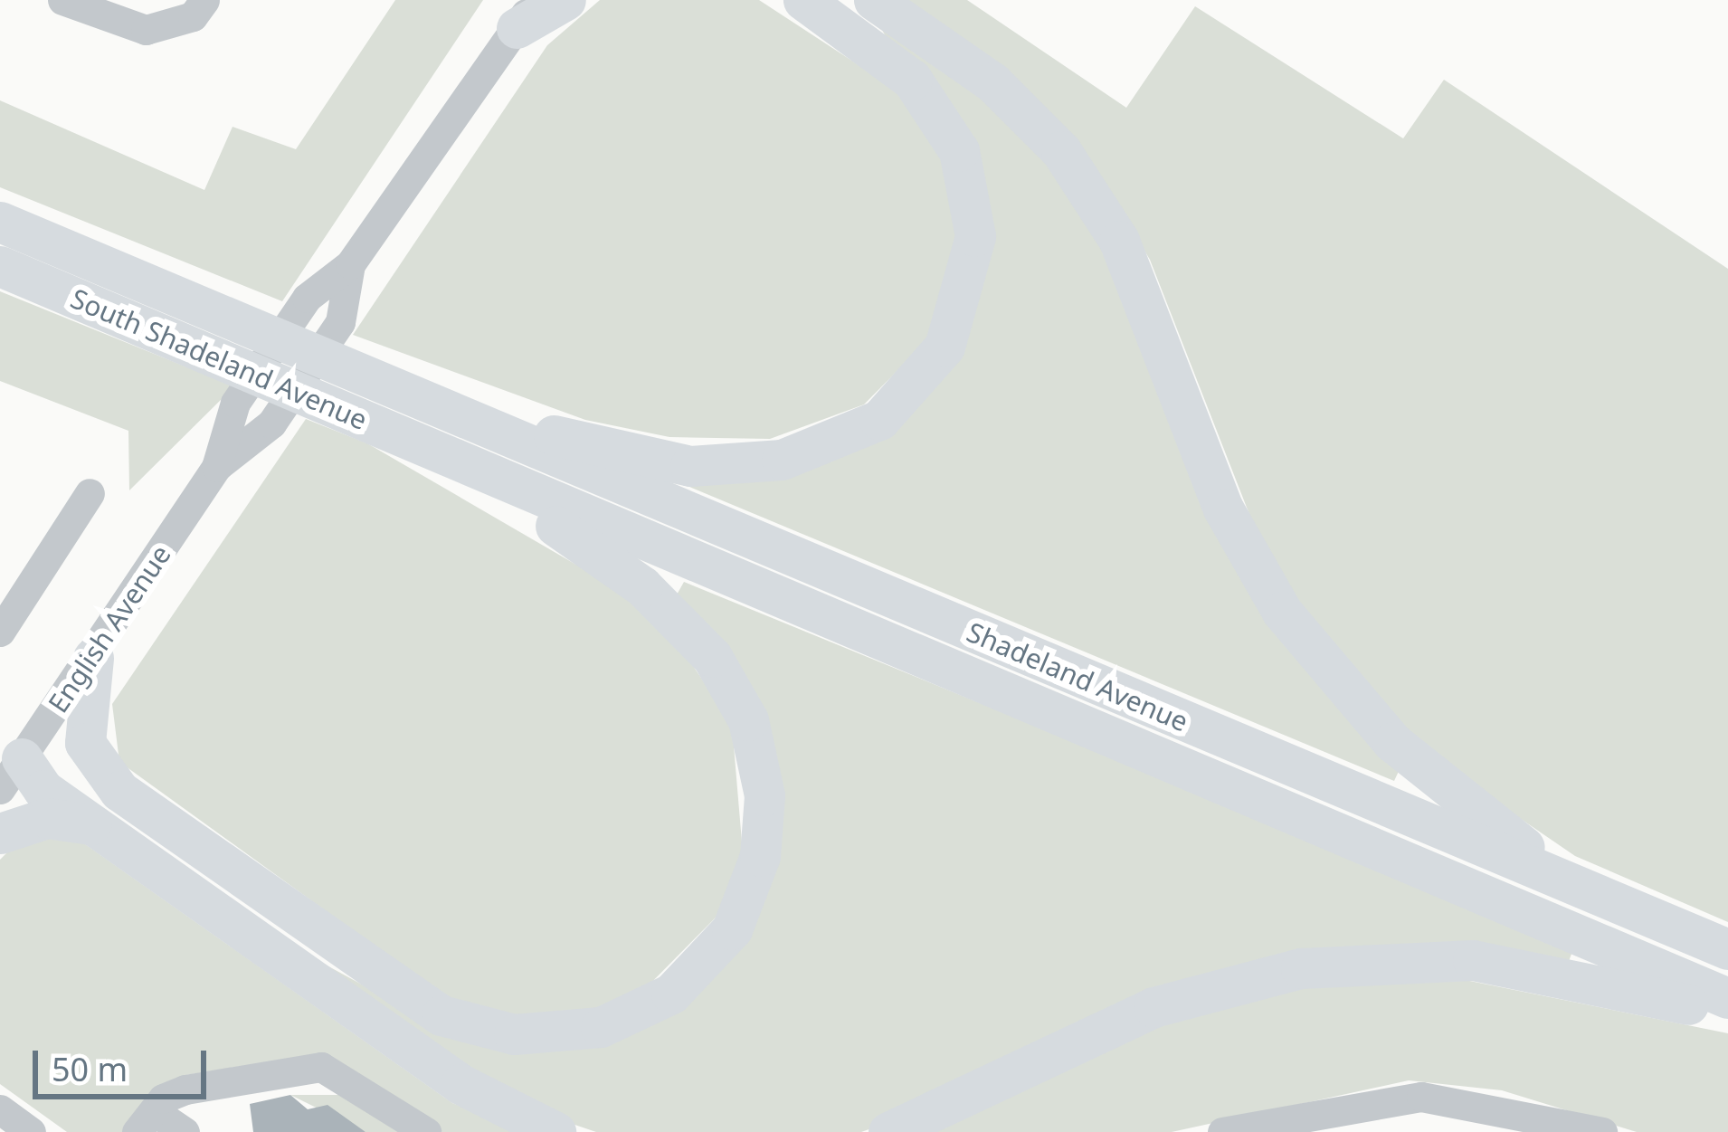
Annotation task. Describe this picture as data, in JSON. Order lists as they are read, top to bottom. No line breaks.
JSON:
{"streets":{"highway":["South Shadeland Avenue","Shadeland Avenue"],"street":["English Avenue"]},"crossings":[["South Shadeland Avenue","Shadeland Avenue"]],"scale_bar":"50 m"}
